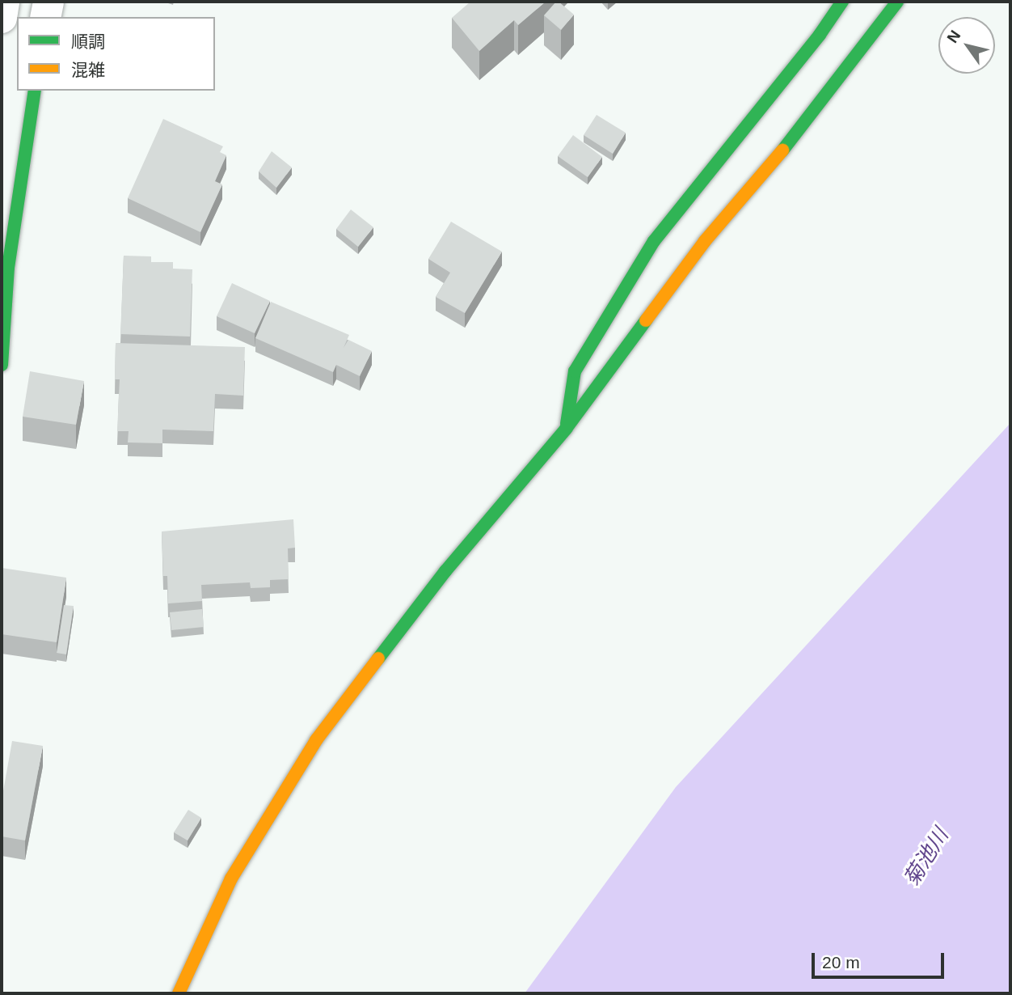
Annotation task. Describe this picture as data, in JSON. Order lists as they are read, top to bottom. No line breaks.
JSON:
{"water":["菊池川"],"legend":["順調","混雑"],"scale_bar":"20 m","north":"top left"}
